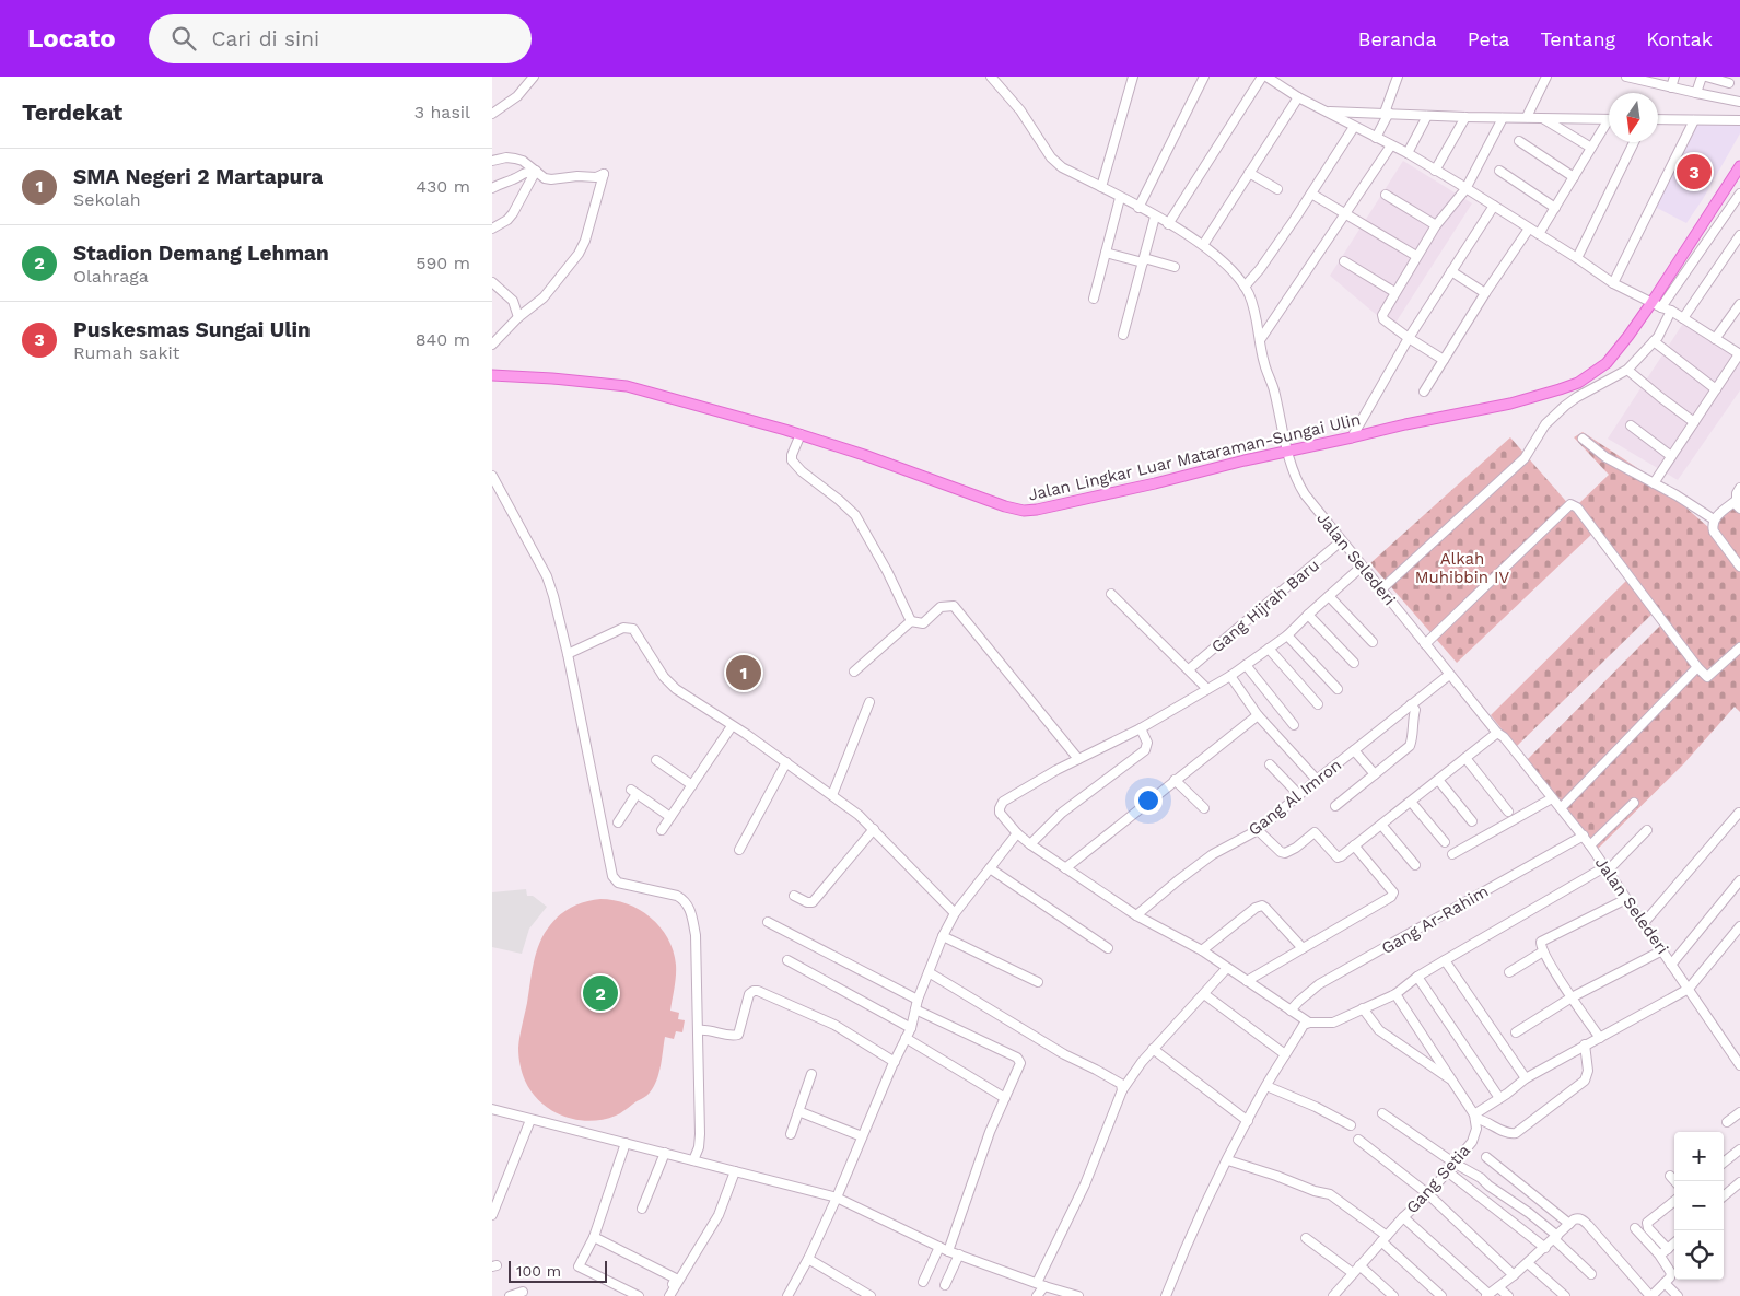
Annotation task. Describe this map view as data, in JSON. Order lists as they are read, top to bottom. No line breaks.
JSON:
{"streets":{"main road":["Jalan Lingkar Luar Mataraman-Sungai Ulin"],"street":["Jalan Selederi","Gang Hijrah Baru","Gang Al Imron","Gang Ar-Rahim","Gang Setia"]},"crossings":[["Jalan Lingkar Luar Mataraman-Sungai Ulin","Jalan Selederi"],["Jalan Selederi","Gang Hijrah Baru"],["Jalan Selederi","Gang Al Imron"],["Jalan Selederi","Gang Ar-Rahim"]],"parks":["Alkah Muhibbin IV"],"scale_bar":"100 m","north":"bottom","page":{"header":"Locato","search":"Cari di sini","nav":["Beranda","Peta","Tentang","Kontak"],"heading":["Terdekat","3 hasil"],"list":[{"mark":"1","name":"SMA Negeri 2 Martapura","note":"Sekolah","value":"430 m"},{"mark":"2","name":"Stadion Demang Lehman","note":"Olahraga","value":"590 m"},{"mark":"3","name":"Puskesmas Sungai Ulin","note":"Rumah sakit","value":"840 m"}],"pins":["3","1","2"],"map_buttons":["+","−"],"scale":"100 m"}}
